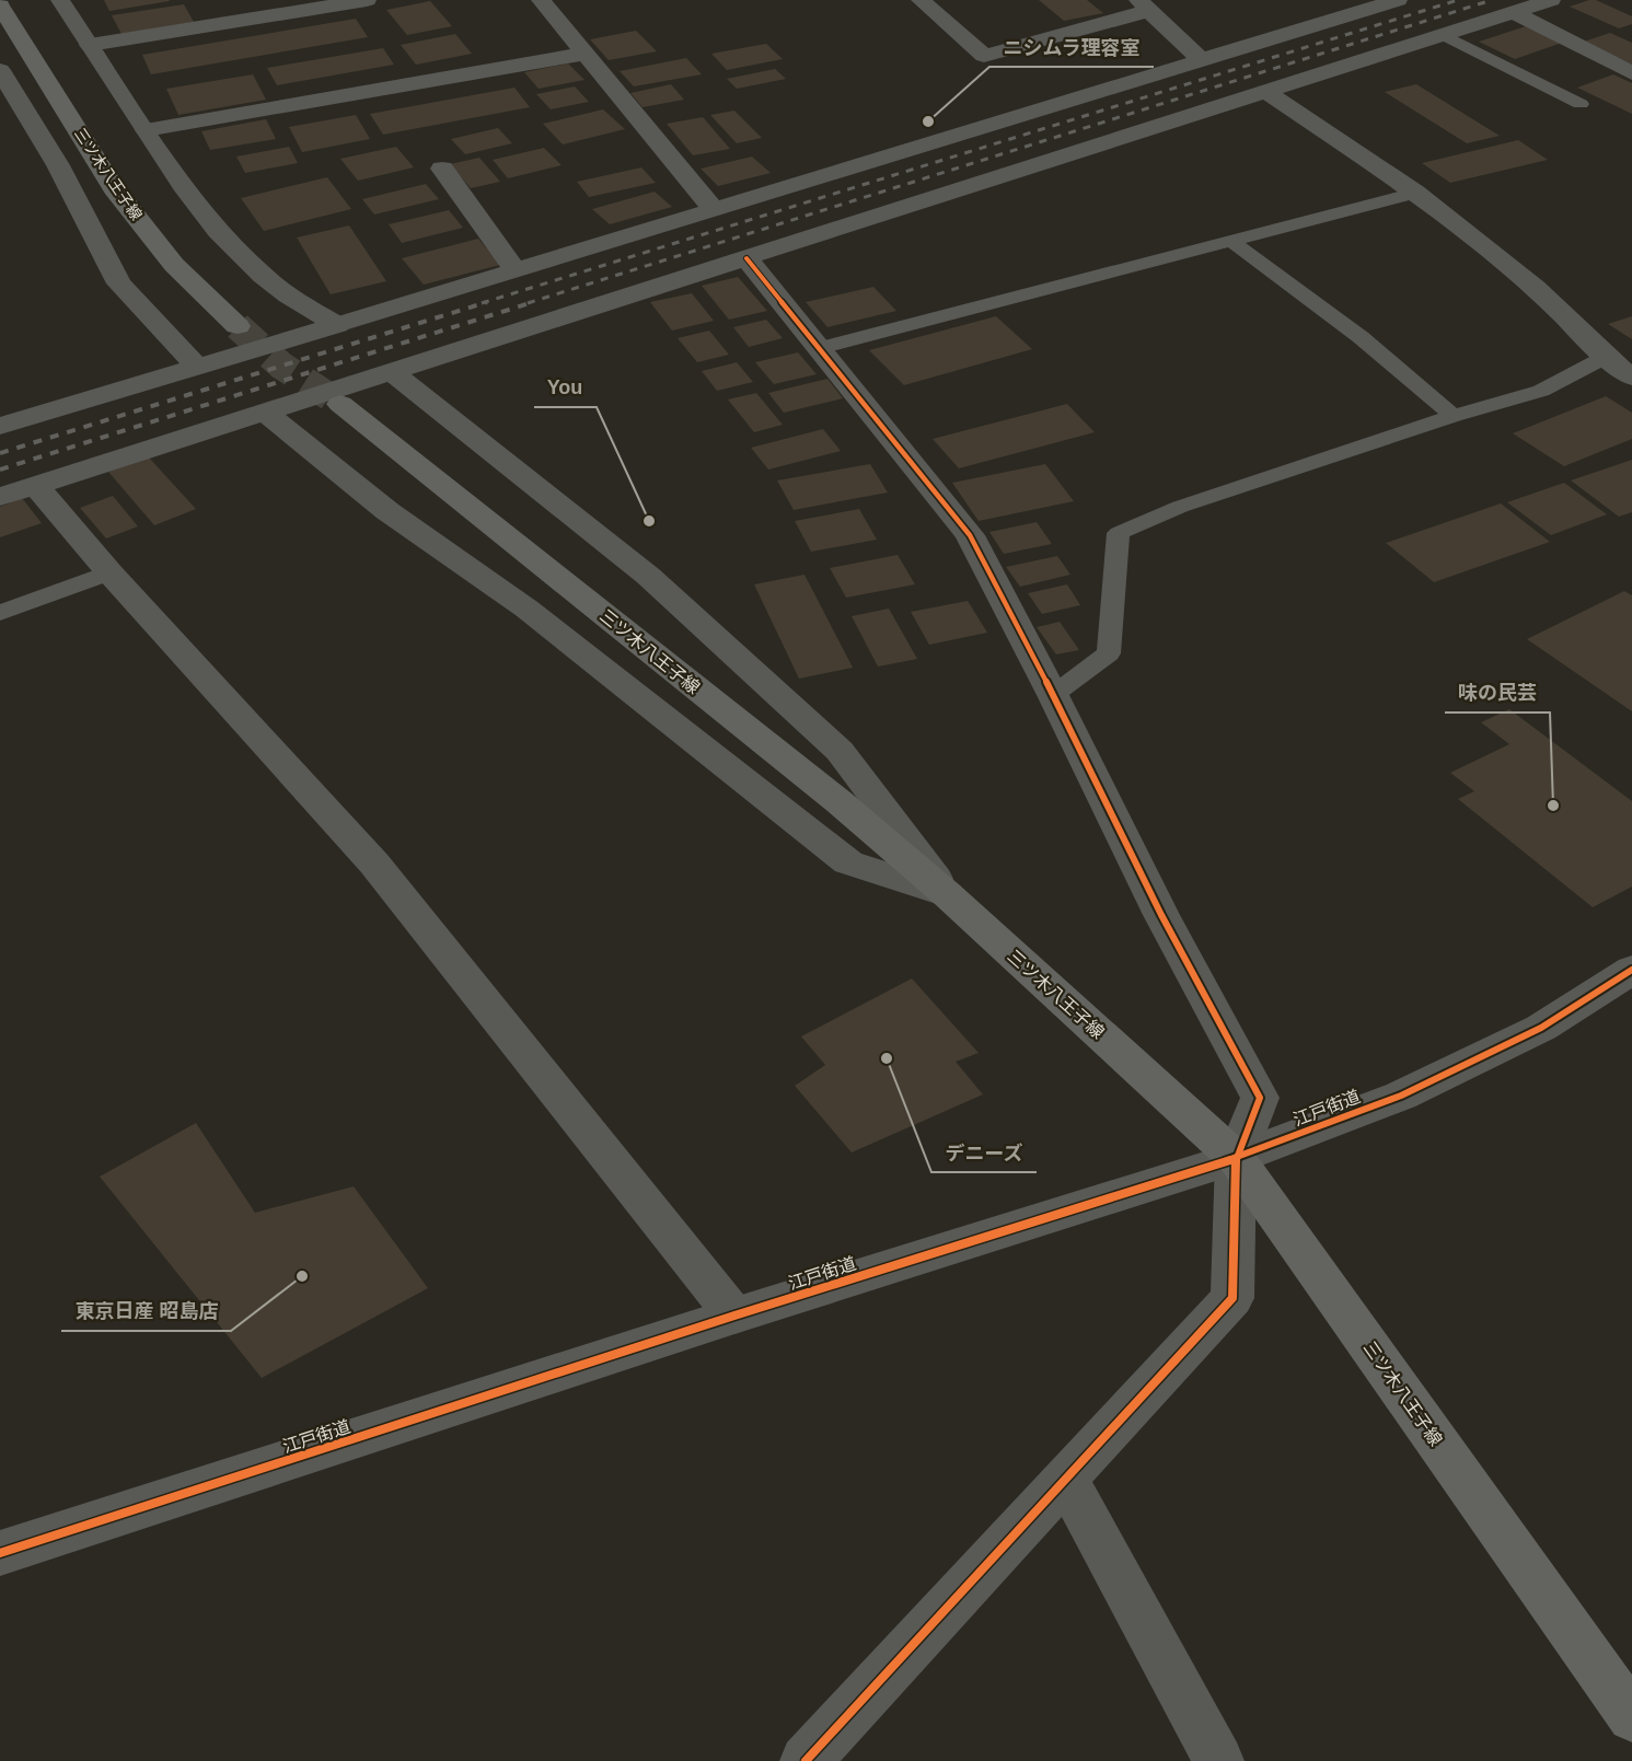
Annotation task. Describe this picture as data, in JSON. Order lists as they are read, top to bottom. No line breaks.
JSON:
{"streets":{"main road":["三ツ木八王子線"],"street":["江戸街道"]},"crossings":[["三ツ木八王子線","江戸街道"]],"places":["ニシムラ理容室","You","味の民芸","デニーズ","東京日産 昭島店"]}
